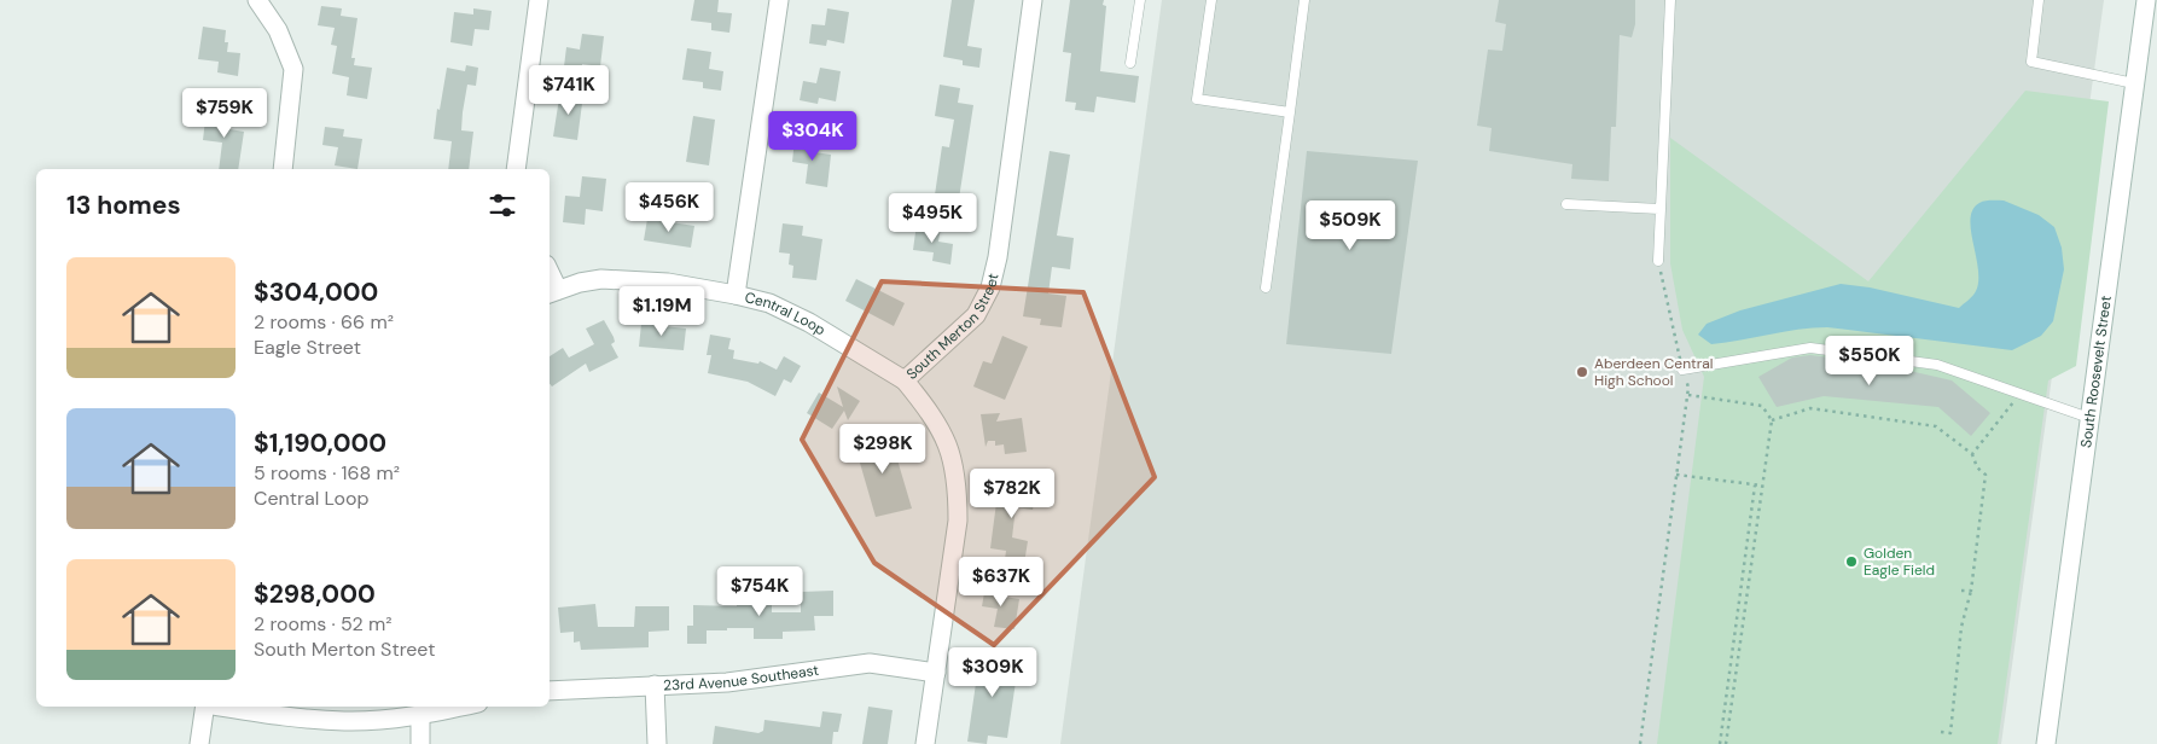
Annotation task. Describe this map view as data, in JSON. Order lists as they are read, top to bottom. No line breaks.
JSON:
{"streets":{"street":["Central Loop","South Merton Street","South Roosevelt Street","23rd Avenue Southeast"]},"crossings":[["Central Loop","South Merton Street"],["South Merton Street","23rd Avenue Southeast"]],"places":["Aberdeen Central High School","Golden Eagle Field"],"page":{"price":["$741K","$759K","$304K","$456K","$495K","$509K","$1.19M","$550K","$298K","$782K","$637K","$754K","$309K"],"heading":"13 homes","list":[{"name":"$304,000","note":"2 rooms · 66 m² · Eagle Street"},{"name":"$1,190,000","note":"5 rooms · 168 m² · Central Loop"},{"name":"$298,000","note":"2 rooms · 52 m² · South Merton Street"}]}}
